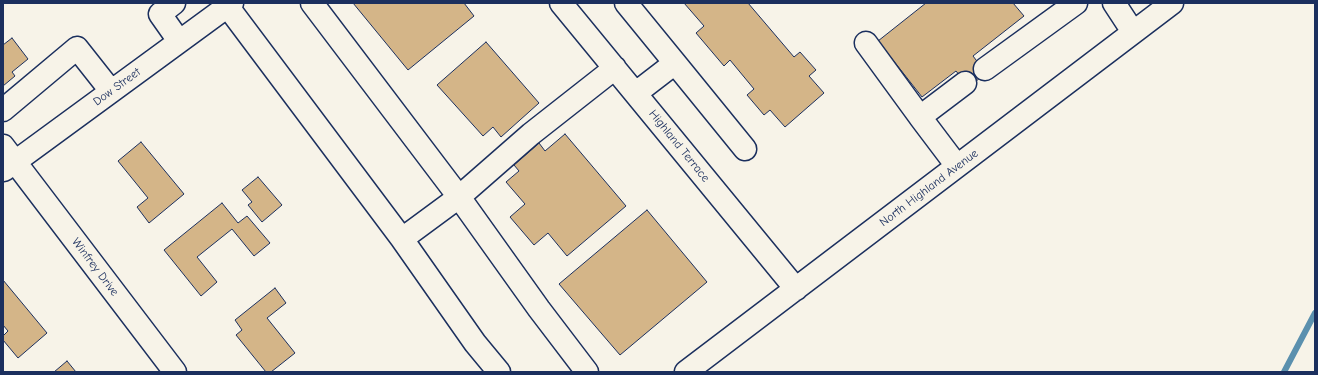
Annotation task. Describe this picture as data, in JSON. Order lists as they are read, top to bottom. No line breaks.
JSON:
{"streets":{"street":["Dow Street","Highland Terrace","North Highland Avenue","Winfrey Drive"]},"crossings":[["Dow Street","Winfrey Drive"],["Highland Terrace","North Highland Avenue"]]}
